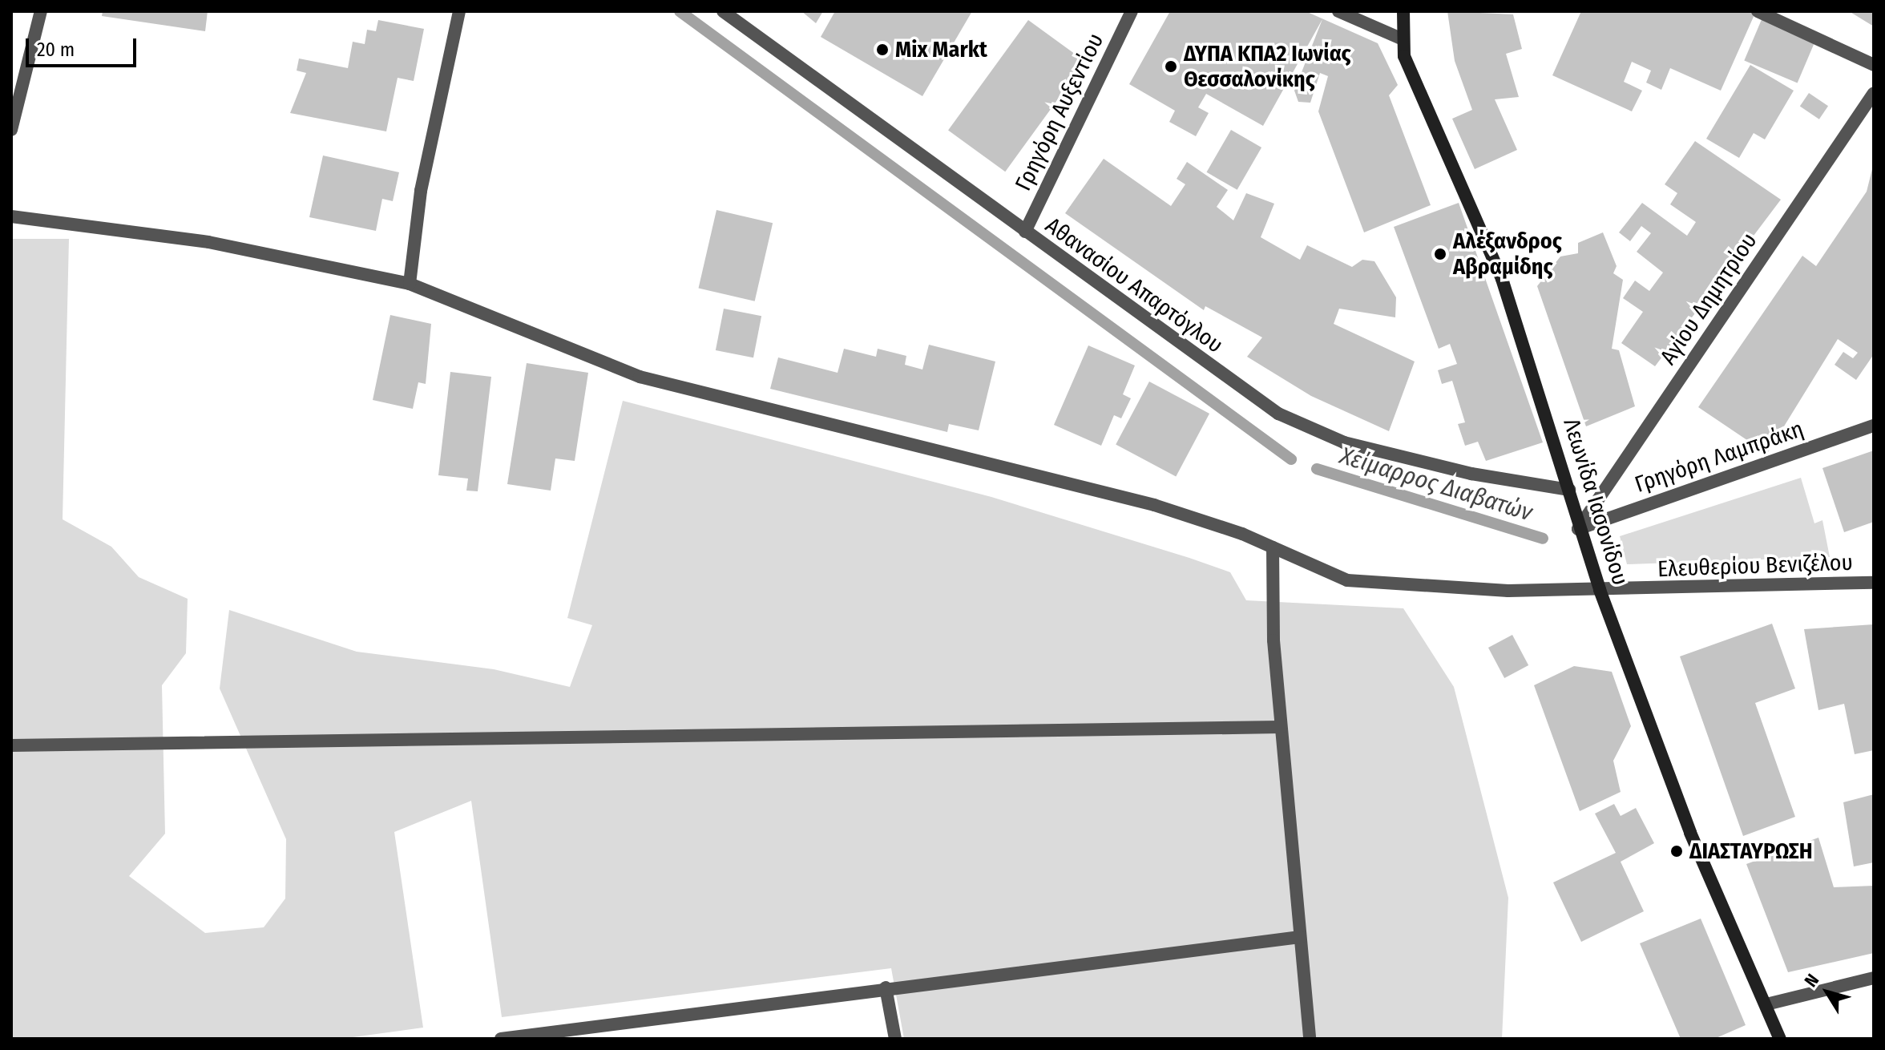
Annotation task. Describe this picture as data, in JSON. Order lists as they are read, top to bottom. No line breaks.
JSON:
{"streets":{"main road":["Λεωνίδα Ιασονίδου"],"street":["Γρηγόρη Αυξεντίου","Αθανασίου Απαρτόγλου","Αγίου Δημητρίου","Γρηγόρη Λαμπράκη","Ελευθερίου Βενιζέλου"]},"crossings":[["Γρηγόρη Αυξεντίου","Αθανασίου Απαρτόγλου"],["Αθανασίου Απαρτόγλου","Λεωνίδα Ιασονίδου"],["Αγίου Δημητρίου","Γρηγόρη Λαμπράκη"],["Αγίου Δημητρίου","Λεωνίδα Ιασονίδου"],["Γρηγόρη Λαμπράκη","Λεωνίδα Ιασονίδου"],["Λεωνίδα Ιασονίδου","Ελευθερίου Βενιζέλου"]],"water":["Χείμαρρος Διαβατών"],"places":["Mix Markt","ΔΥΠΑ ΚΠΑ2 Ιωνίας Θεσσαλονίκης","Αλέξανδρος Αβραμίδης","ΔΙΑΣΤΑΥΡΩΣΗ"],"scale_bar":"20 m","north":"top left"}
